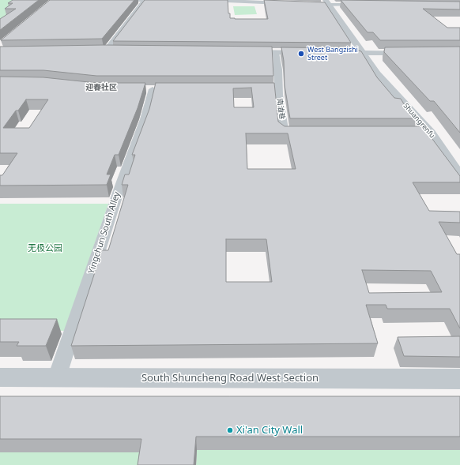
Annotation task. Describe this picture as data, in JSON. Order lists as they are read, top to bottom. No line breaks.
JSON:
{"streets":{"street":["南油巷","Shuangrenfu","Yingchun South Alley","South Shuncheng Road West Section"]},"crossings":[["Yingchun South Alley","South Shuncheng Road West Section"]],"districts":["迎春社区"],"parks":["无极公园"],"places":["West Bangzishi Street","Xi'an City Wall"]}
